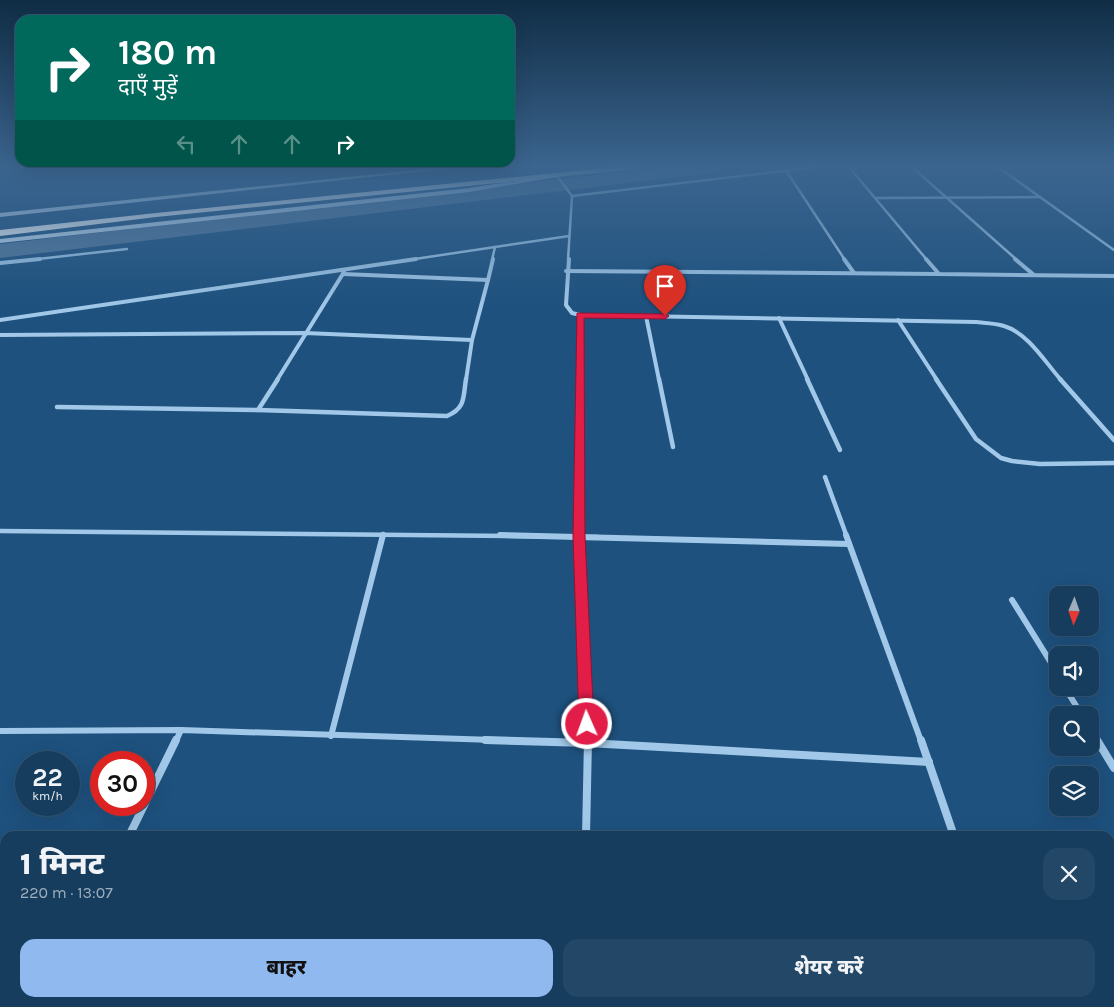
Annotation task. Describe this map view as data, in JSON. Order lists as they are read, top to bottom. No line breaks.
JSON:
{"north":"bottom","page":{"turn":["180 m","दाएँ मुड़ें"],"speed":"22 km/h","limit":"30","heading":["1 मिनट","220 m · 13:07"],"buttons":["बाहर","शेयर करें"]}}
